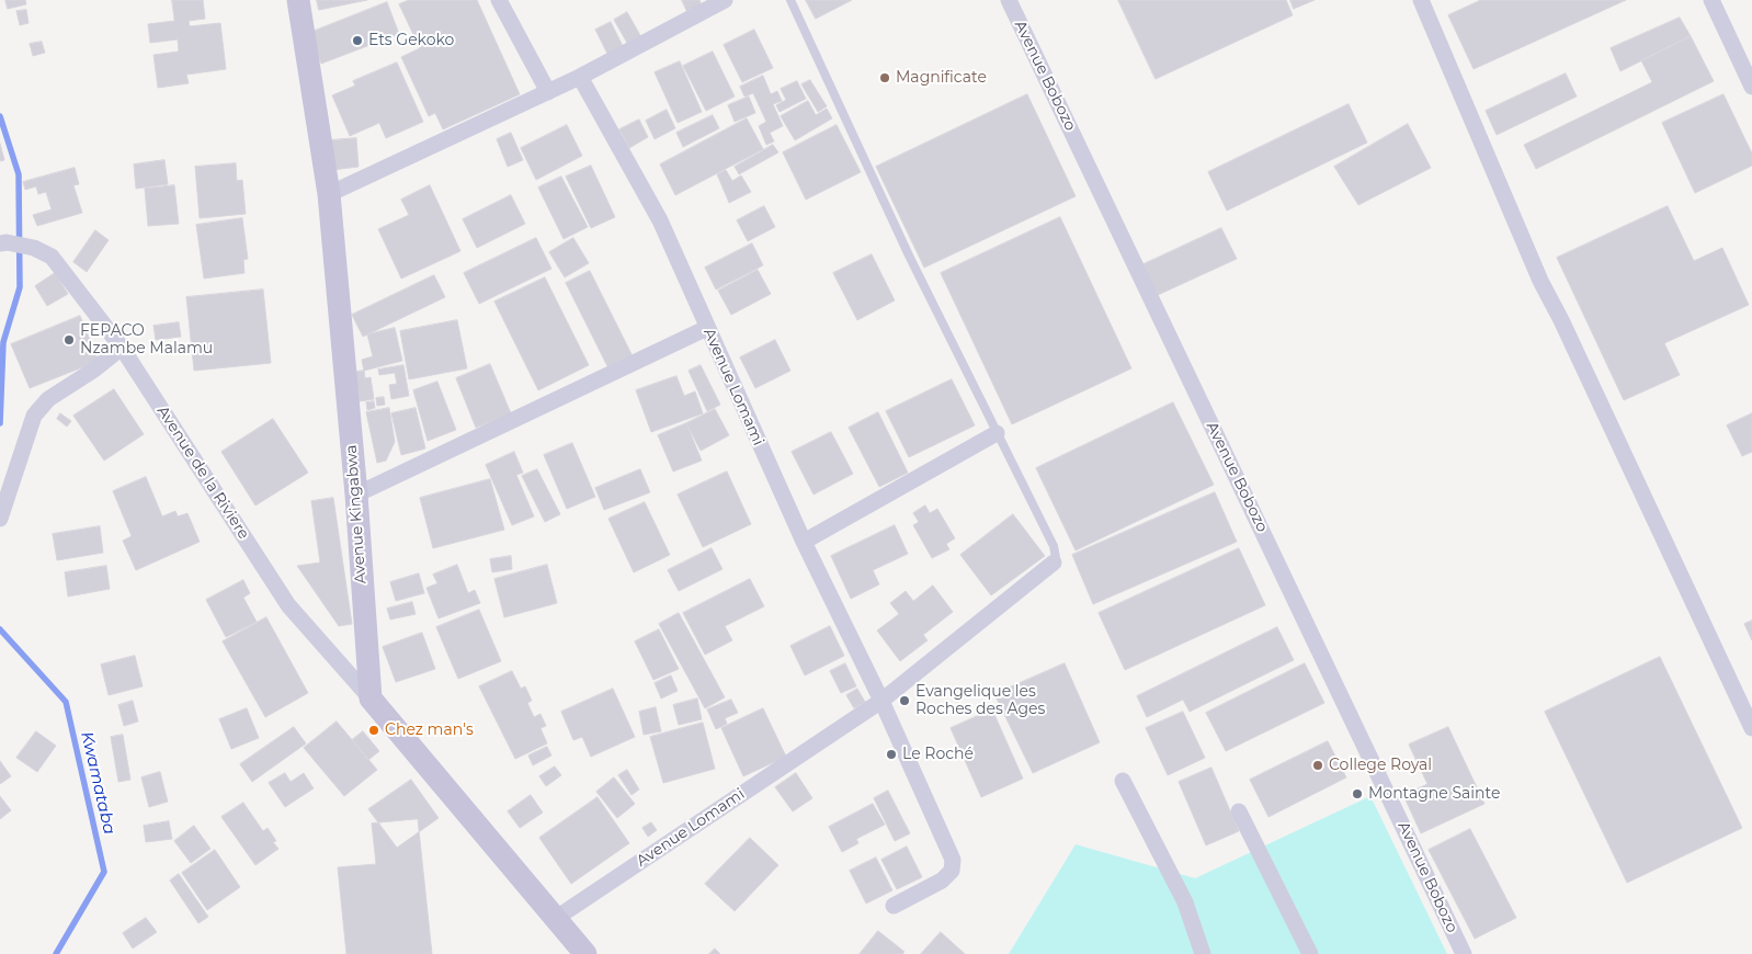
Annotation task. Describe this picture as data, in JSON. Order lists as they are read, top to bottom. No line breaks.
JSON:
{"streets":{"street":["Avenue Bobozo","Avenue Lomami","Avenue de la Riviere","Avenue Kingabwa"]},"crossings":[["Avenue de la Riviere","Avenue Kingabwa"]],"water":["Kwamataba"],"places":["Ets Gekoko","Magnificate","FEPACO Nzambe Malamu","Evangelique les Roches des Ages","Chez man's","Le Roché","College Royal","Montagne Sainte"]}
